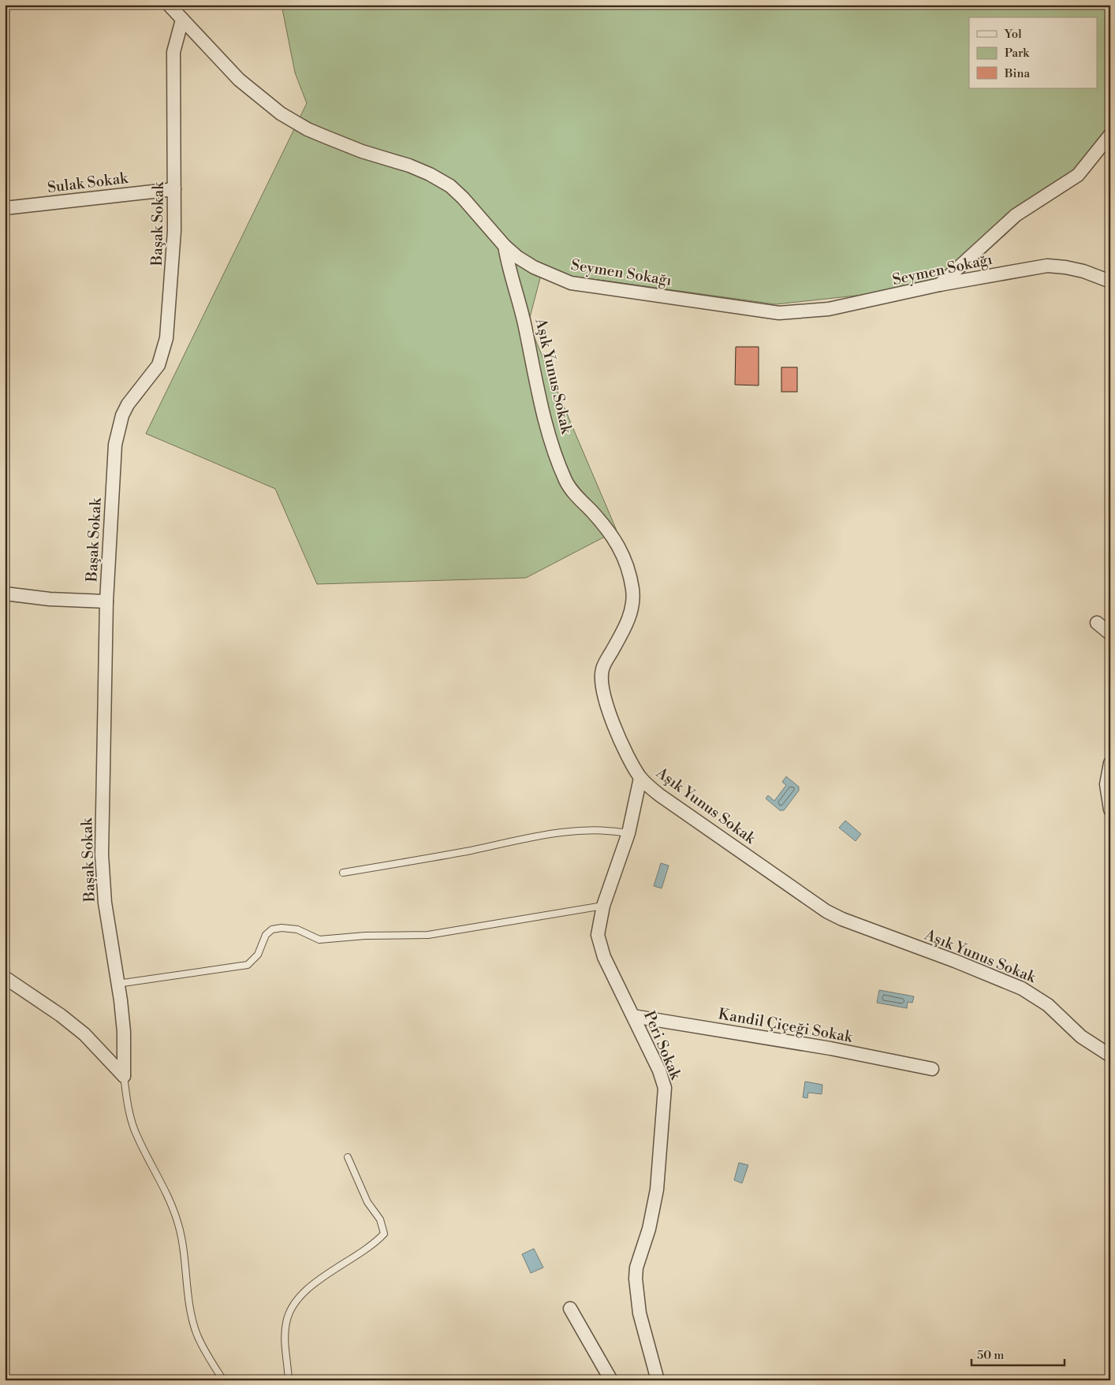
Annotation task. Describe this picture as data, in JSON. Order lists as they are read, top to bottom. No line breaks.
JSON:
{"streets":{"street":["Sulak Sokak","Başak Sokak","Seymen Sokağı","Aşık Yunus Sokak","Kandil Çiçeği Sokak","Peri Sokak"]},"crossings":[["Sulak Sokak","Başak Sokak"],["Başak Sokak","Seymen Sokağı"],["Seymen Sokağı","Aşık Yunus Sokak"],["Aşık Yunus Sokak","Peri Sokak"],["Kandil Çiçeği Sokak","Peri Sokak"]],"legend":["Yol","Park","Bina"],"scale_bar":"50 m"}
